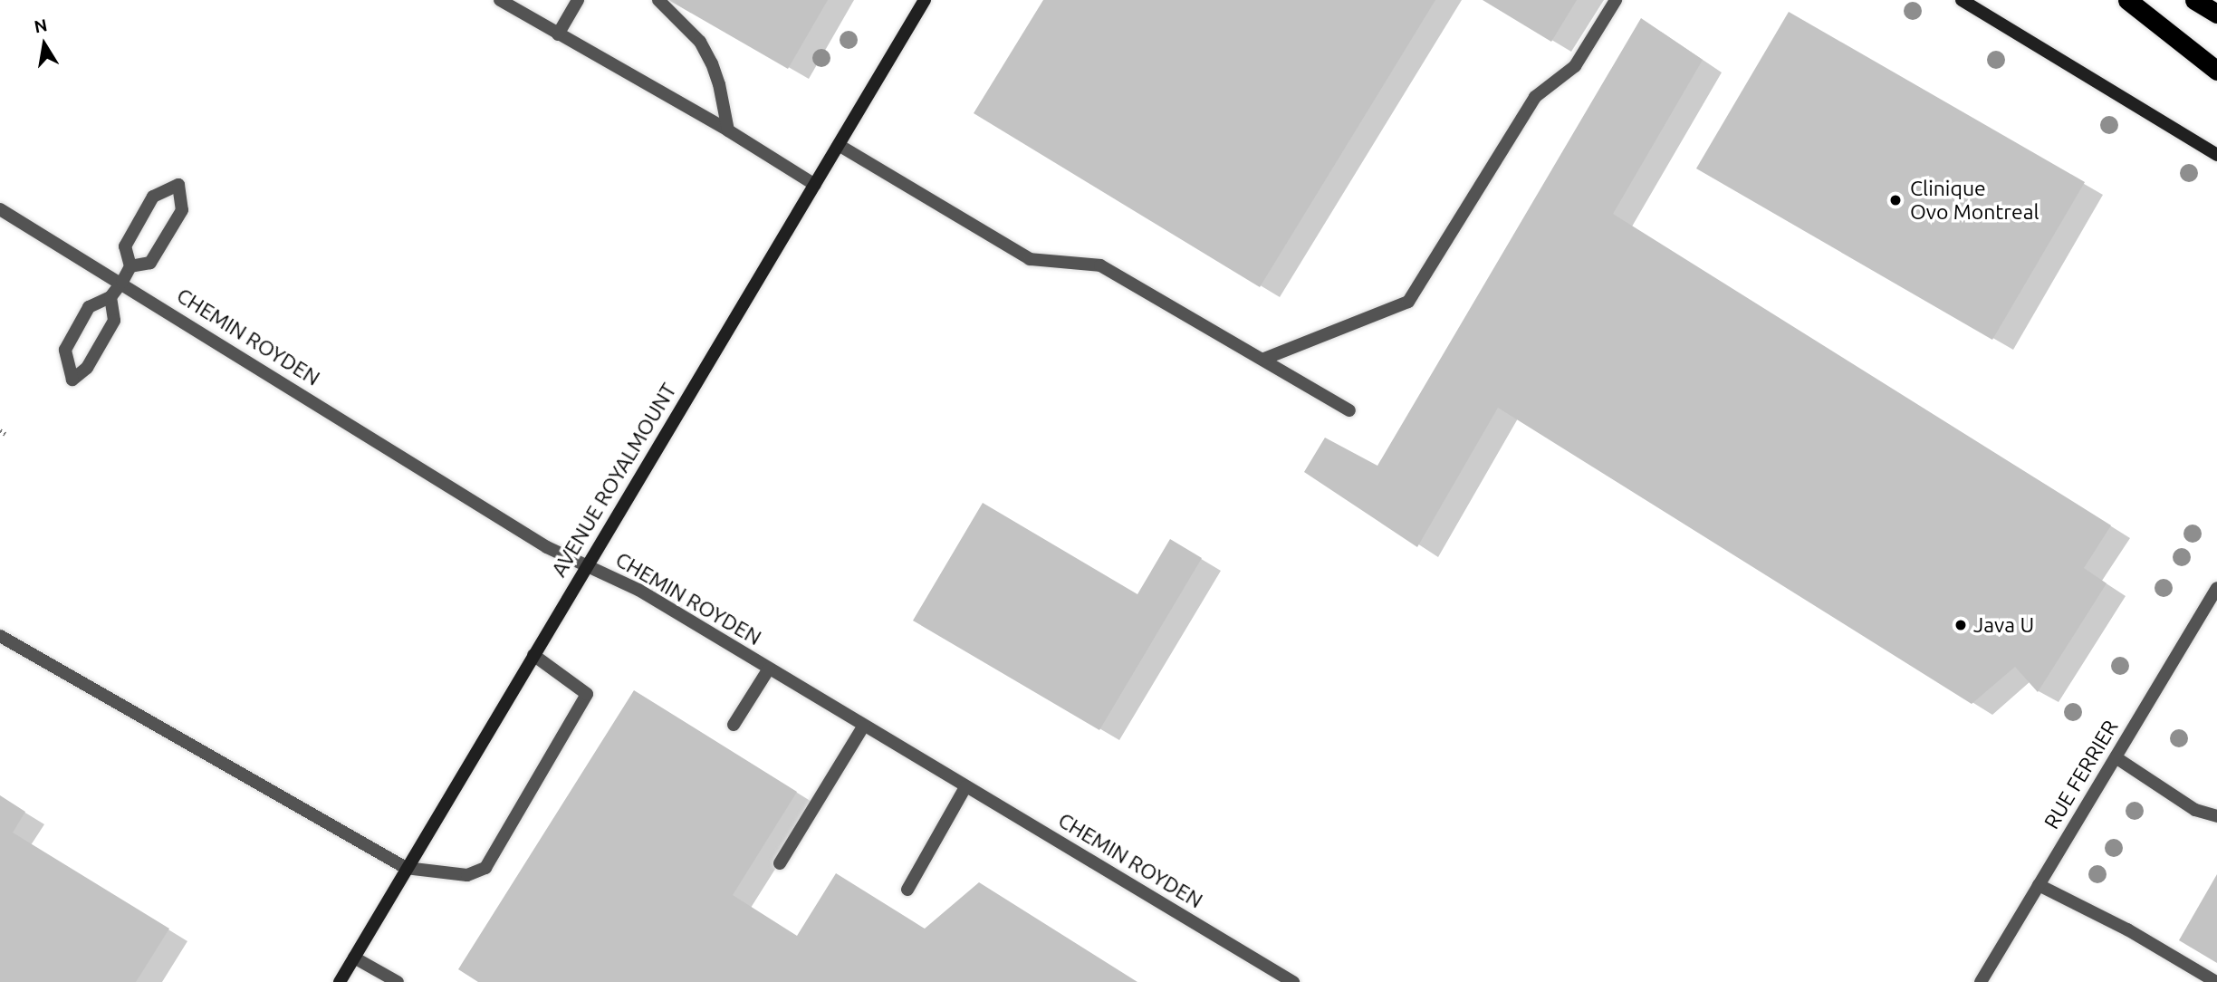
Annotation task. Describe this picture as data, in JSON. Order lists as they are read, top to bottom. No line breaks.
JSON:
{"streets":{"street":["CHEMIN ROYDEN","AVENUE ROYALMOUNT","RUE FERRIER"]},"crossings":[["CHEMIN ROYDEN","AVENUE ROYALMOUNT"]],"places":["Clinique Ovo Montreal","Java U"],"north":"top"}
